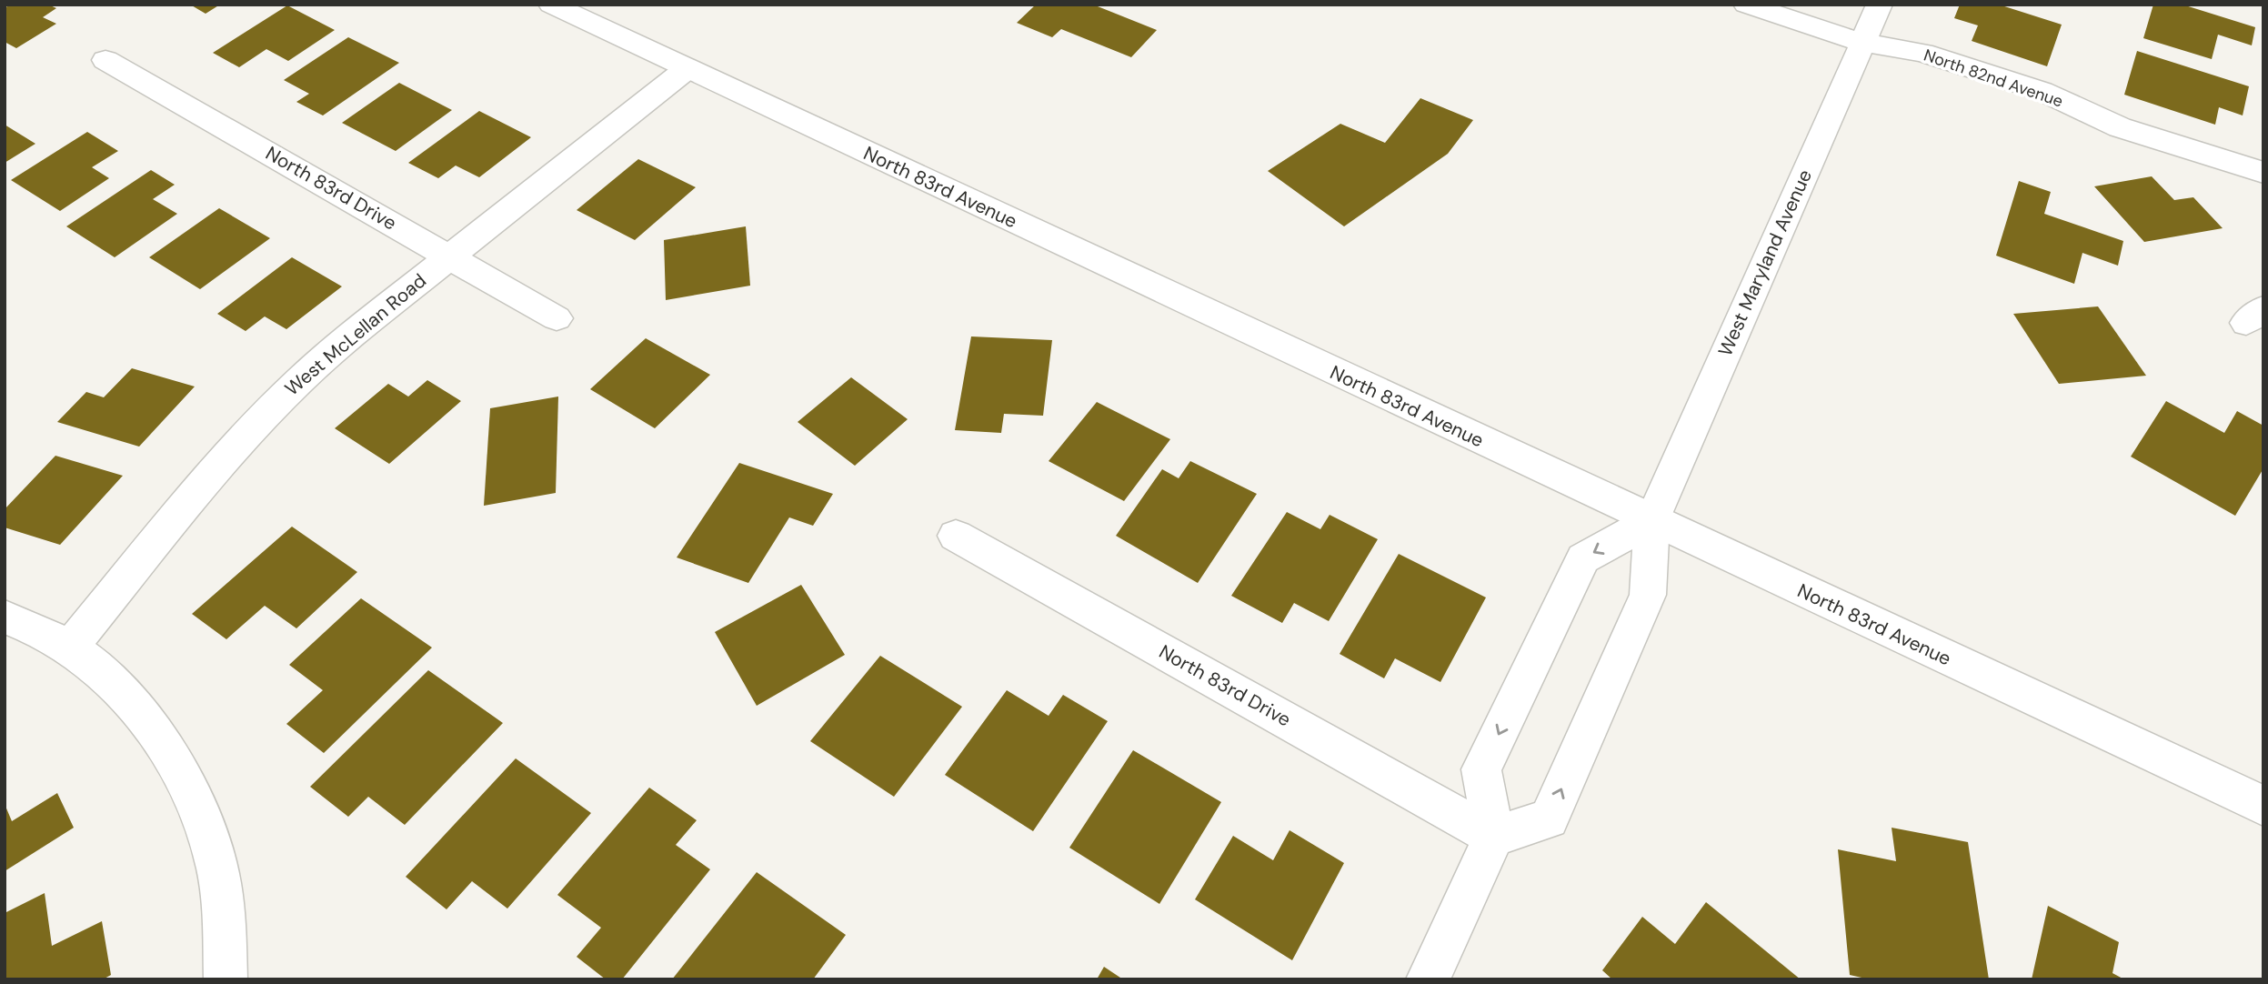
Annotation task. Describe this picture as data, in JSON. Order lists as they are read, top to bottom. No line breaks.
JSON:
{"streets":{"street":["North 82nd Avenue","North 83rd Avenue","North 83rd Drive","West Maryland Avenue","West McLellan Road"]},"crossings":[["North 82nd Avenue","West Maryland Avenue"],["North 83rd Avenue","West Maryland Avenue"],["North 83rd Avenue","West McLellan Road"],["North 83rd Drive","West Maryland Avenue"],["North 83rd Drive","West McLellan Road"]]}
